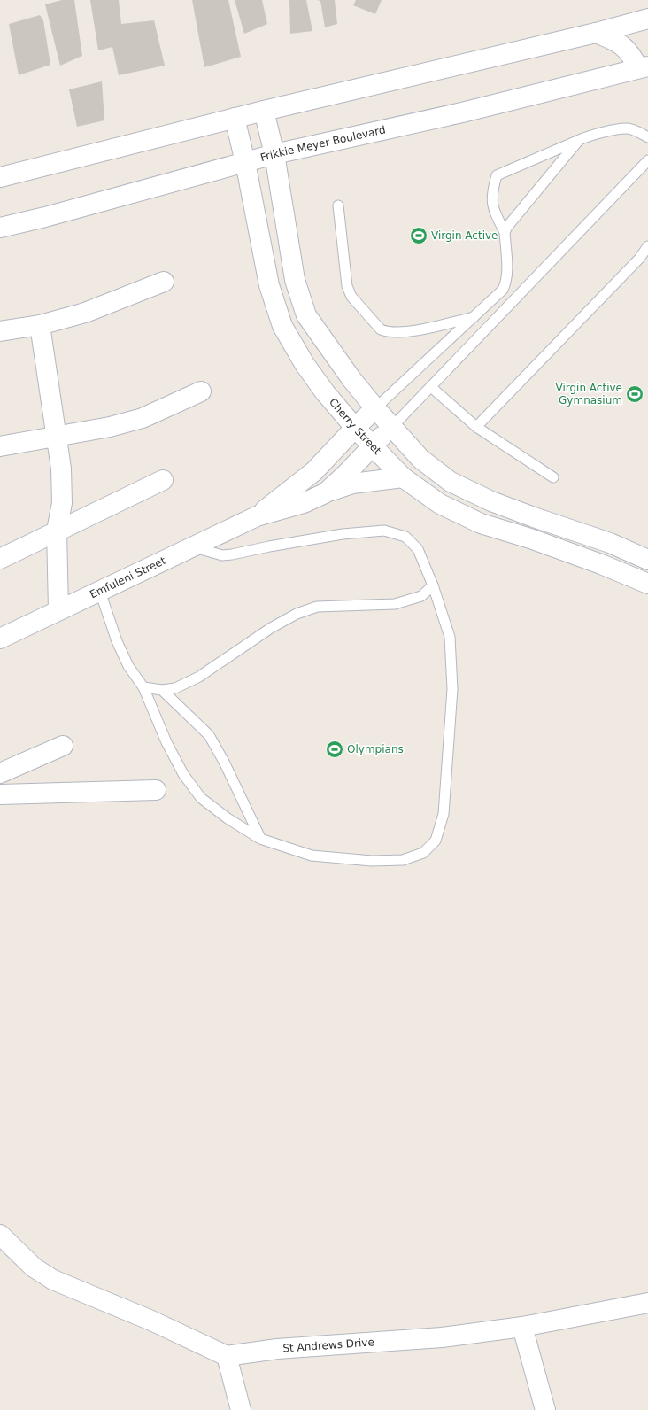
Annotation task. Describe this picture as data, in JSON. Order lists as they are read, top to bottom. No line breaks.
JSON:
{"streets":{"street":["Frikkie Meyer Boulevard","Cherry Street","Emfuleni Street","St Andrews Drive"]},"crossings":[["Frikkie Meyer Boulevard","Cherry Street"],["Cherry Street","Emfuleni Street"]],"places":{"sports":["Virgin Active","Virgin Active Gymnasium","Olympians"]}}
